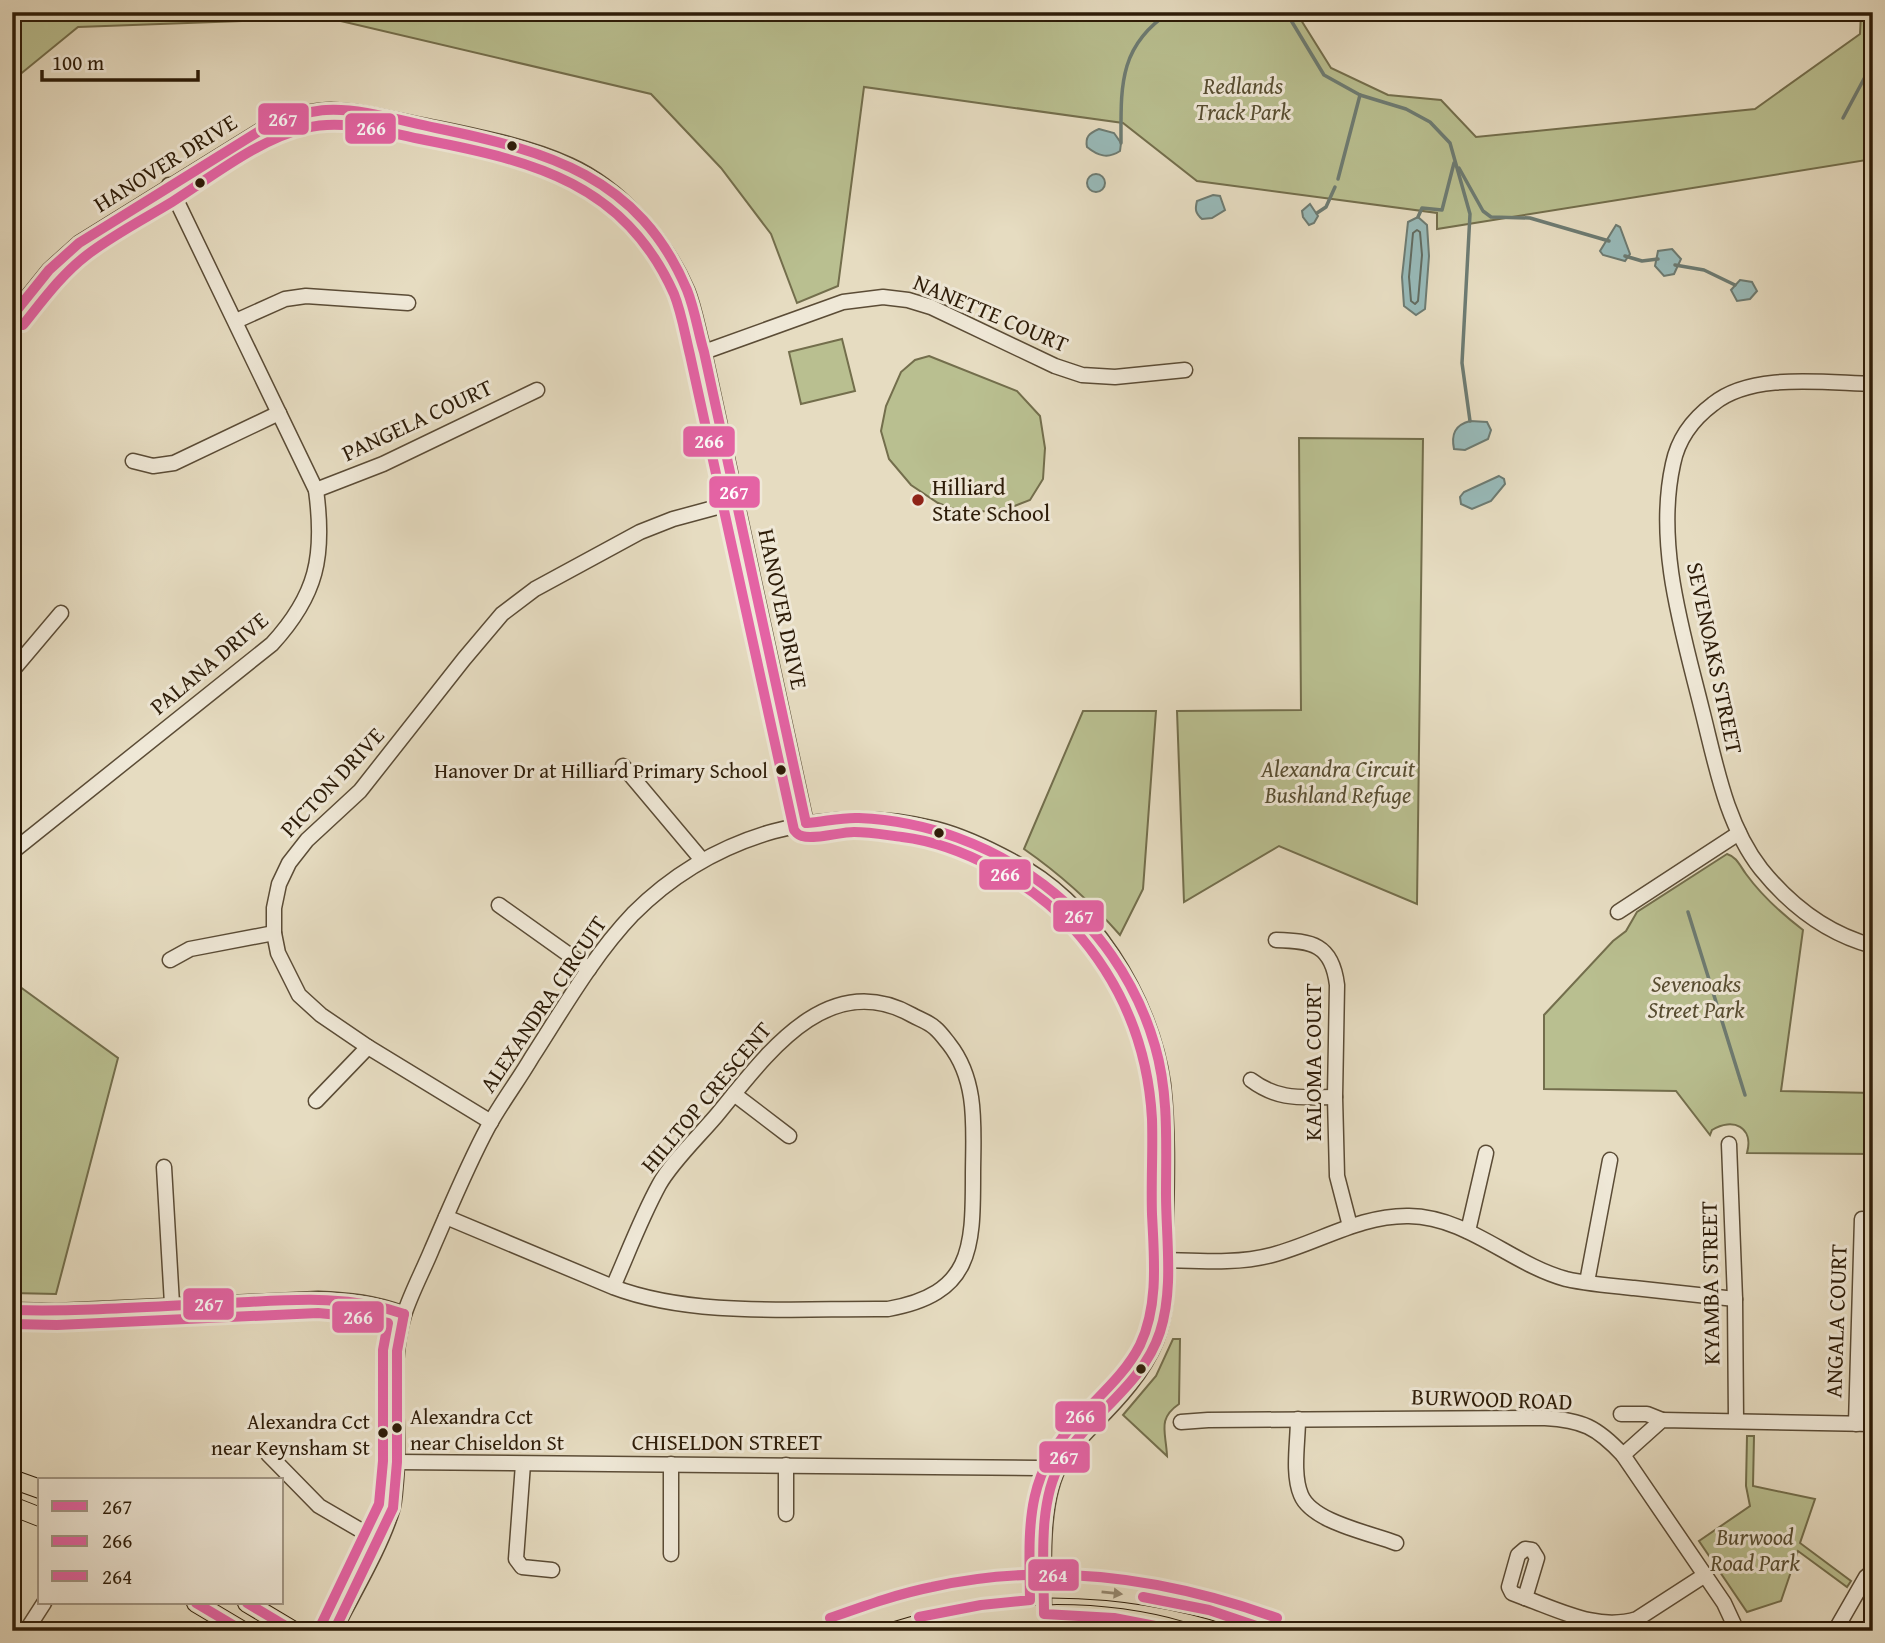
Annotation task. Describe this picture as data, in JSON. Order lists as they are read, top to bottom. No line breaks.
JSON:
{"streets":{"street":["HANOVER DRIVE","NANETTE COURT","PANGELA COURT","SEVENOAKS STREET","PALANA DRIVE","PICTON DRIVE","ALEXANDRA CIRCUIT","KALOMA COURT","HILLTOP CRESCENT","KYAMBA STREET","ANGALA COURT","BURWOOD ROAD","CHISELDON STREET"]},"crossings":[["HANOVER DRIVE","NANETTE COURT"],["HANOVER DRIVE","PALANA DRIVE"],["HANOVER DRIVE","PICTON DRIVE"],["HANOVER DRIVE","ALEXANDRA CIRCUIT"],["PANGELA COURT","PALANA DRIVE"],["PICTON DRIVE","ALEXANDRA CIRCUIT"],["ALEXANDRA CIRCUIT","HILLTOP CRESCENT"],["ALEXANDRA CIRCUIT","CHISELDON STREET"]],"parks":["Redlands Track Park","Alexandra Circuit Bushland Refuge","Sevenoaks Street Park","Burwood Road Park"],"places":["Hilliard State School","Hanover Dr at Hilliard Primary School","Alexandra Cct near Chiseldon St","Alexandra Cct near Keynsham St"],"lines":["transit line 267","transit line 266","transit line 264"],"legend":["267","266","264"],"scale_bar":"100 m"}
